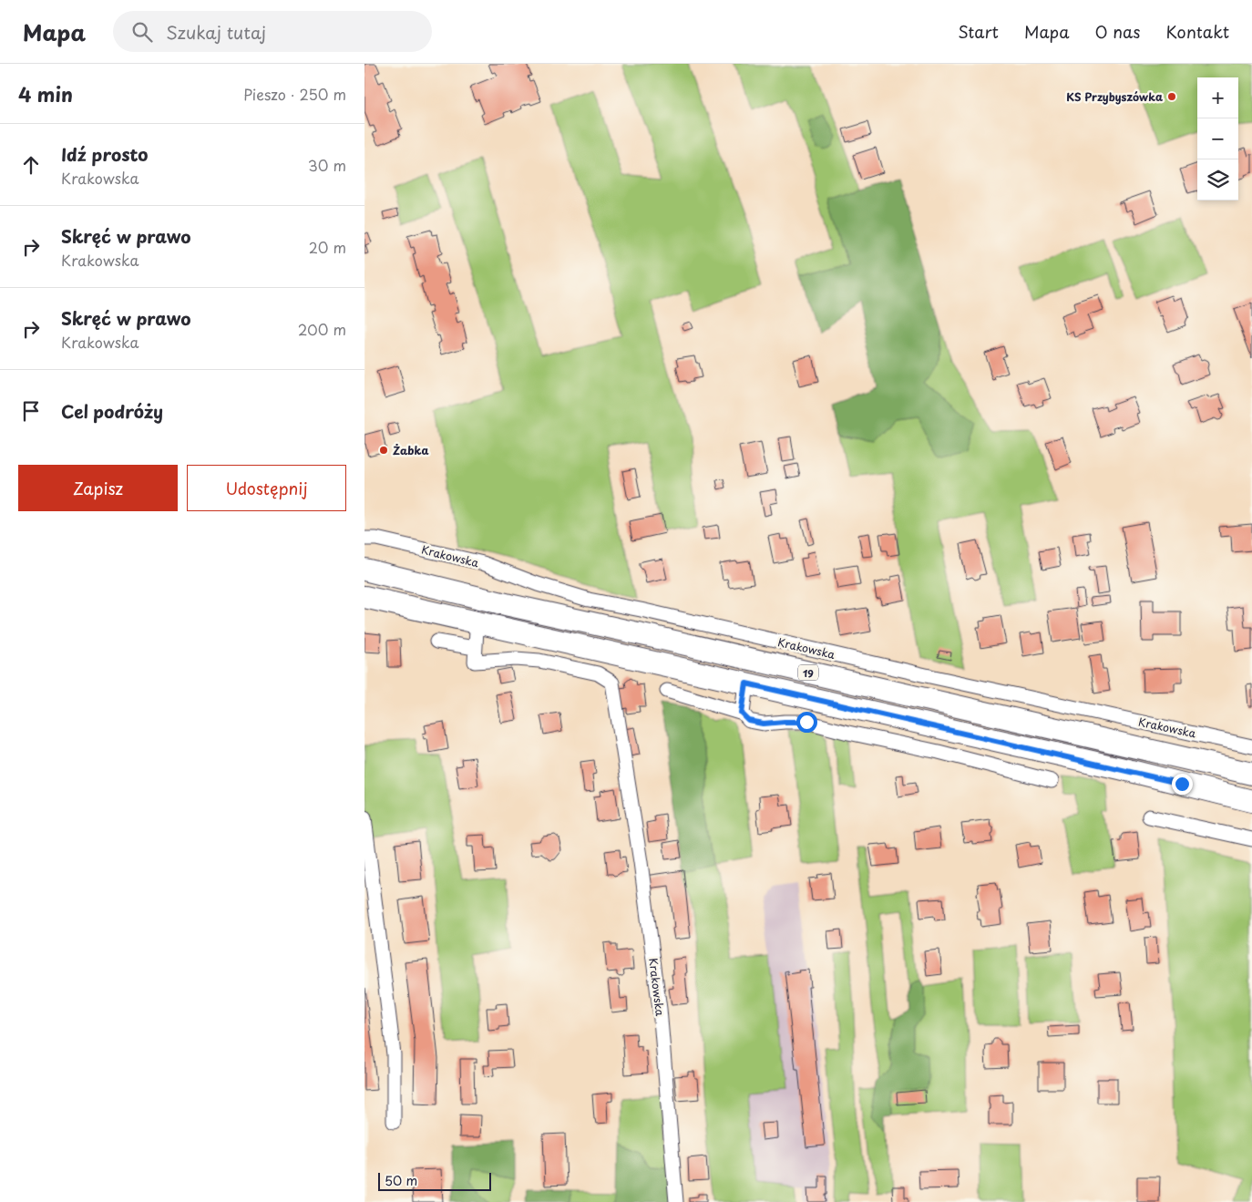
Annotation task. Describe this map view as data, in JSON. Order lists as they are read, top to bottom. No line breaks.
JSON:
{"streets":{"main road":["Krakowska","19"]},"places":["KS Przybyszówka","Żabka"],"scale_bar":"50 m","page":{"header":"Mapa","search":"Szukaj tutaj","nav":["Start","Mapa","O nas","Kontakt"],"heading":["4 min","Pieszo · 250 m"],"map_buttons":["+","−"],"list":[["Idź prosto","Krakowska","30 m"],["Skręć w prawo","Krakowska","20 m"],["Skręć w prawo","Krakowska","200 m"],"Cel podróży"],"buttons":["Zapisz","Udostępnij"],"scale":"50 m"}}
